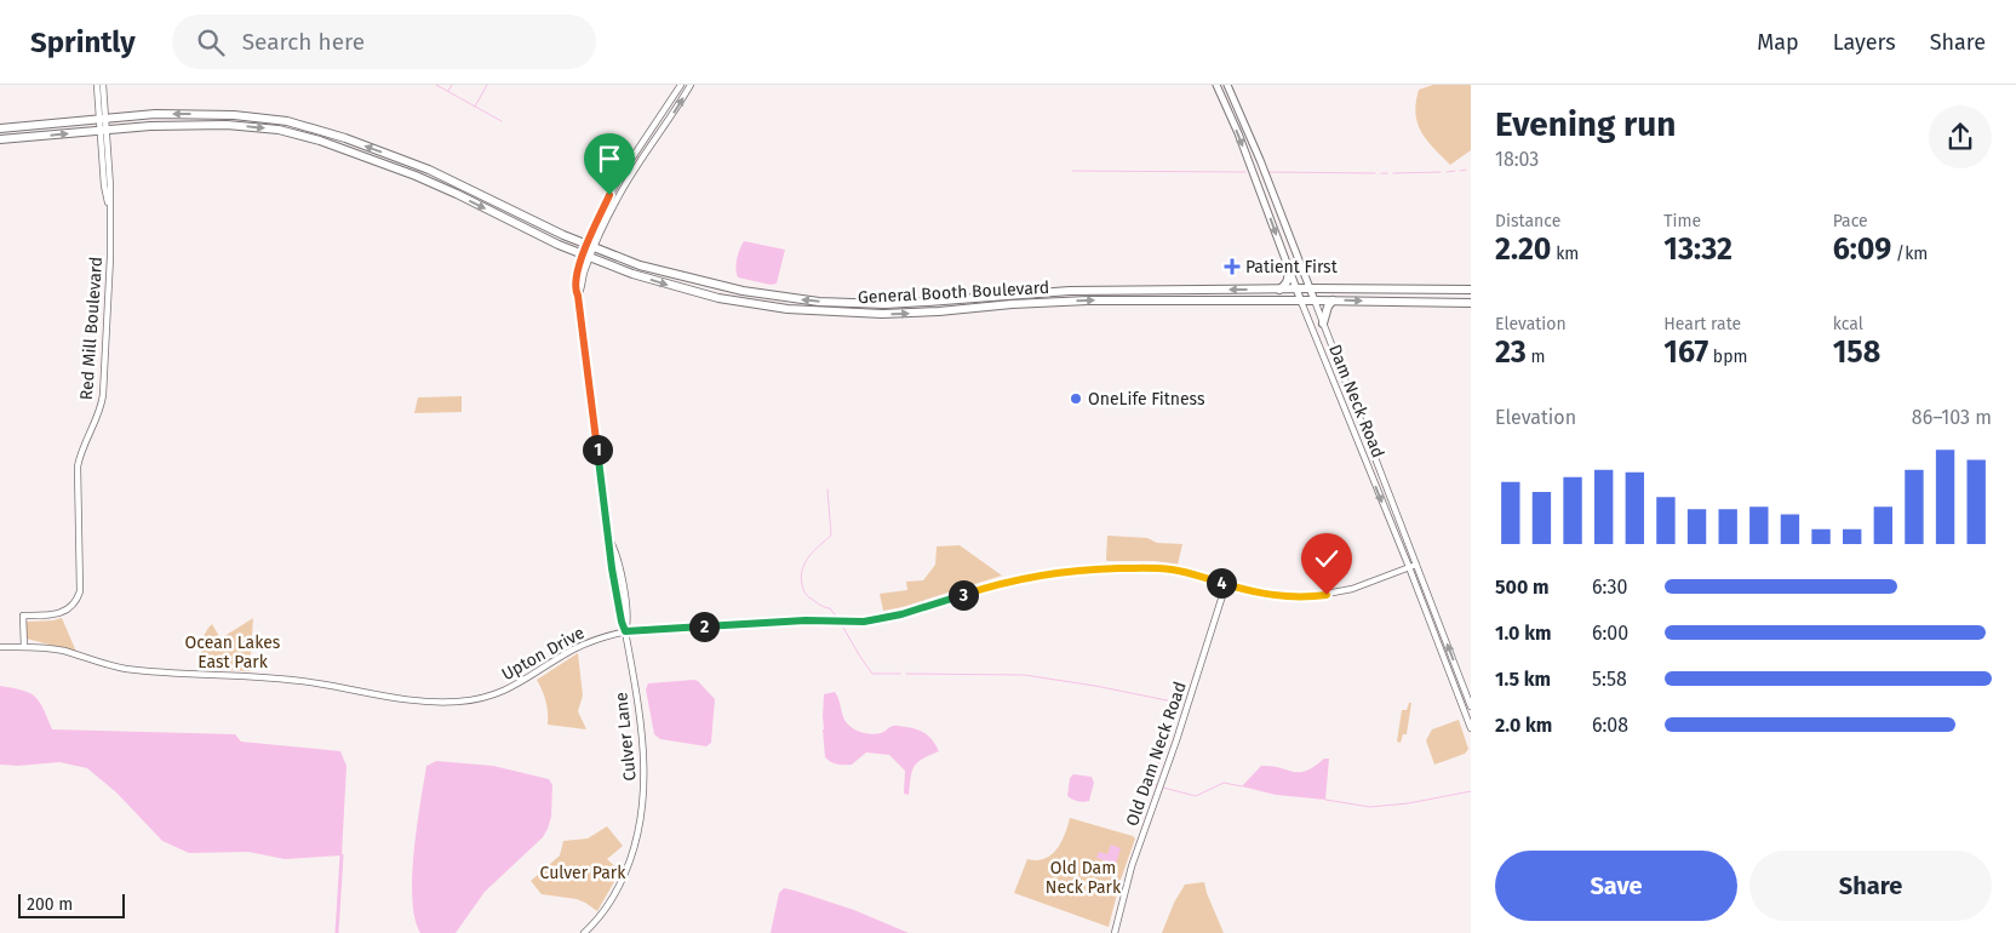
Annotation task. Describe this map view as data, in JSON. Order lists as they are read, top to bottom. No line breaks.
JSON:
{"streets":{"highway":["General Booth Boulevard"],"main road":["Red Mill Boulevard","Dam Neck Road","Upton Drive","Culver Lane","Old Dam Neck Road"]},"crossings":[["General Booth Boulevard","Red Mill Boulevard"],["General Booth Boulevard","Dam Neck Road"],["General Booth Boulevard","Culver Lane"],["Red Mill Boulevard","Upton Drive"],["Dam Neck Road","Upton Drive"],["Upton Drive","Culver Lane"],["Upton Drive","Old Dam Neck Road"]],"parks":["Ocean Lakes East Park","Old Dam Neck Park","Culver Park"],"places":{"health":["Patient First"],"other":["OneLife Fitness"]},"scale_bar":"200 m","page":{"header":"Sprintly","search":"Search here","nav":["Map","Layers","Share"],"heading":["Evening run","18:03"],"stats":[["Distance","2.20 km"],["Time","13:32"],["Pace","6:09 /km"],["Elevation","23 m"],["Heart rate","167 bpm"],["kcal","158"]],"chart":["Elevation","86–103 m"],"pins":["1","4","3","2"],"list":[{"name":"500 m","note":"6:30"},{"name":"1.0 km","note":"6:00"},{"name":"1.5 km","note":"5:58"},{"name":"2.0 km","note":"6:08"}],"buttons":["Save","Share"],"scale":"200 m"}}
